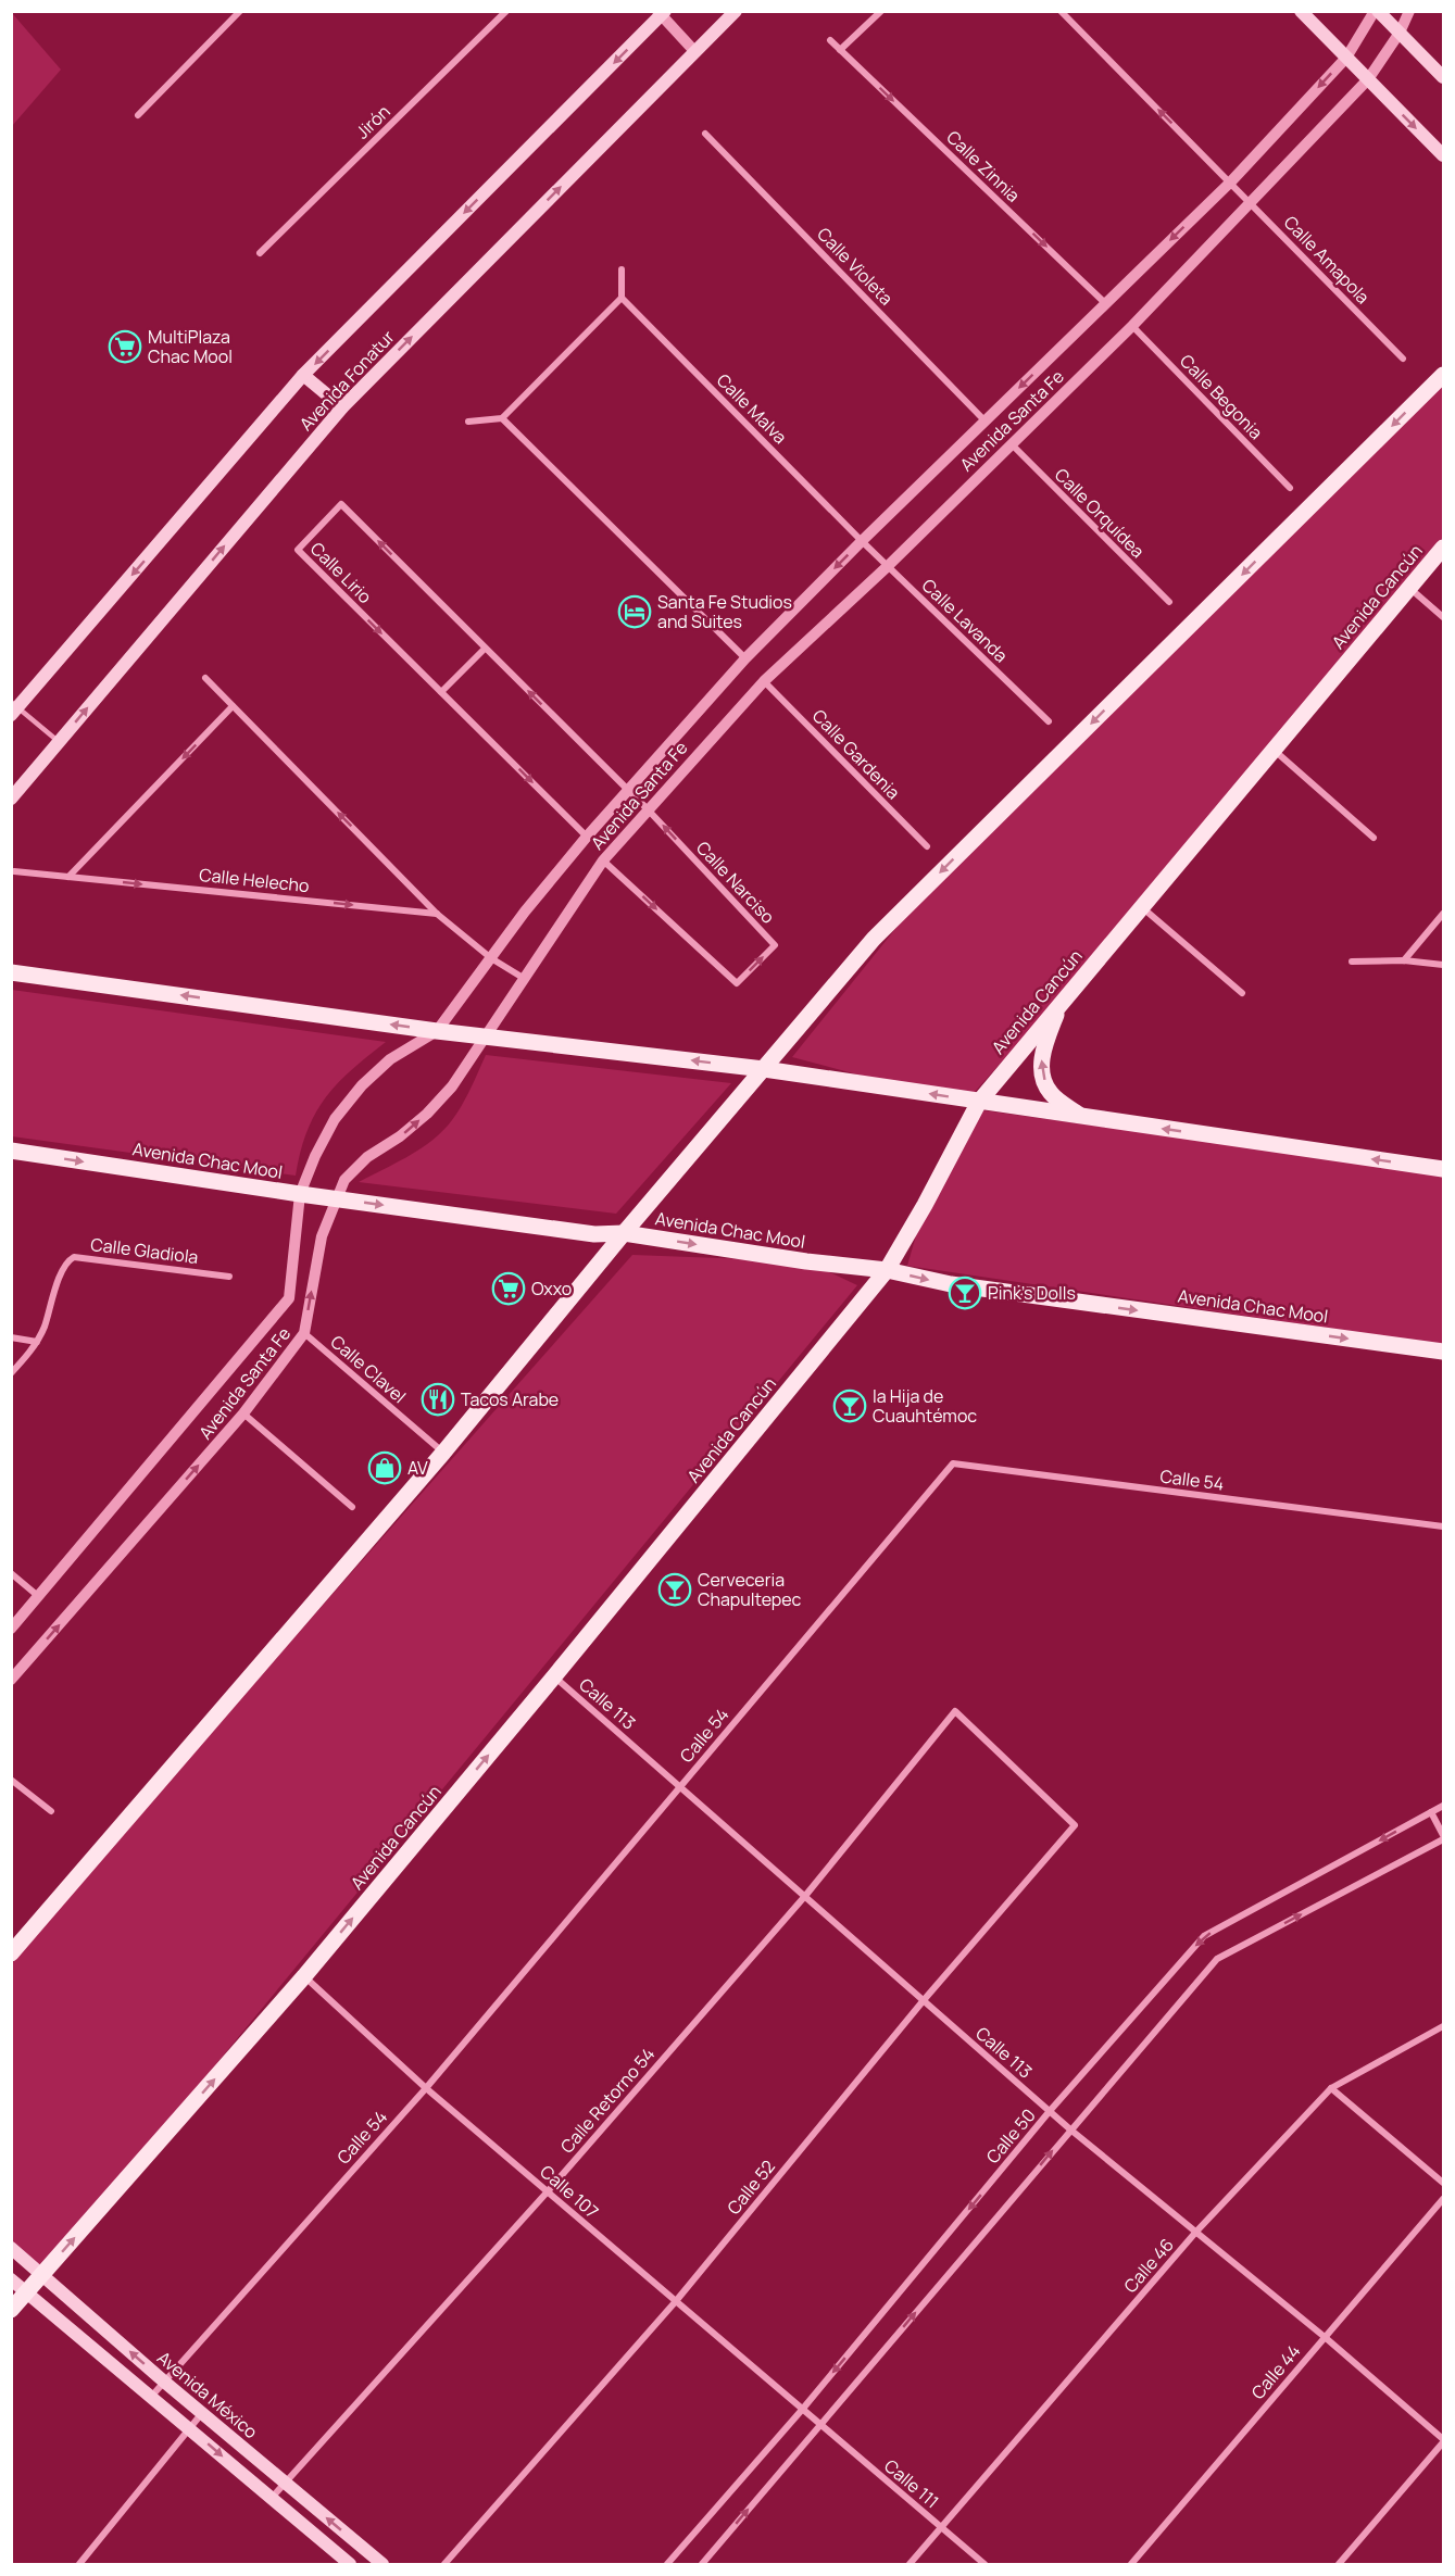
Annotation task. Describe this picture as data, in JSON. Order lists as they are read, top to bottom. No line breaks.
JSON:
{"streets":{"main road":["Avenida Fonatur","Avenida Cancún","Avenida Chac Mool","Avenida México"],"street":["Jirón","Calle Zinnia","Calle Amapola","Calle Violeta","Calle Begonia","Calle Malva","Avenida Santa Fe","Calle Orquídea","Calle Lirio","Calle Lavanda","Calle Gardenia","Calle Helecho","Calle Narciso","Calle Gladiola","Calle Clavel","Calle 54","Calle 113","Calle Retorno 54","Calle 50","Calle 52","Calle 107","Calle 46","Calle 44","Calle 111"]},"crossings":[["Calle Zinnia","Avenida Santa Fe"],["Calle Amapola","Avenida Santa Fe"],["Calle Violeta","Avenida Santa Fe"],["Calle Begonia","Avenida Santa Fe"],["Calle Malva","Avenida Santa Fe"],["Calle Malva","Calle Lavanda"],["Avenida Santa Fe","Calle Orquídea"],["Avenida Santa Fe","Calle Lirio"],["Avenida Santa Fe","Calle Lavanda"],["Avenida Santa Fe","Calle Gardenia"],["Avenida Santa Fe","Calle Narciso"],["Avenida Santa Fe","Avenida Chac Mool"],["Avenida Santa Fe","Calle Clavel"],["Calle Lirio","Calle Narciso"],["Avenida Cancún","Avenida Chac Mool"],["Avenida Cancún","Calle 113"],["Avenida Cancún","Calle 107"],["Avenida Cancún","Avenida México"],["Calle 54","Calle 113"],["Calle 54","Calle 107"],["Calle 54","Avenida México"],["Calle 113","Calle Retorno 54"],["Calle 113","Calle 50"],["Calle 113","Calle 52"],["Calle 113","Calle 46"],["Calle 113","Calle 44"],["Calle Retorno 54","Calle 52"],["Calle Retorno 54","Calle 107"],["Calle Retorno 54","Avenida México"],["Calle 50","Calle 107"],["Calle 52","Calle 107"],["Calle 107","Calle 111"],["Calle 46","Calle 111"]],"one_way":["Calle Zinnia","Calle Helecho","Avenida Chac Mool"],"places":{"supermarket":["MultiPlaza Chac Mool","Oxxo"],"hotel":["Santa Fe Studios and Suites"],"bar":["Pink’s Dolls","la Hija de Cuauhtémoc","Cerveceria Chapultepec"],"restaurant":["Tacos Arabe"],"shop":["AV"]}}
